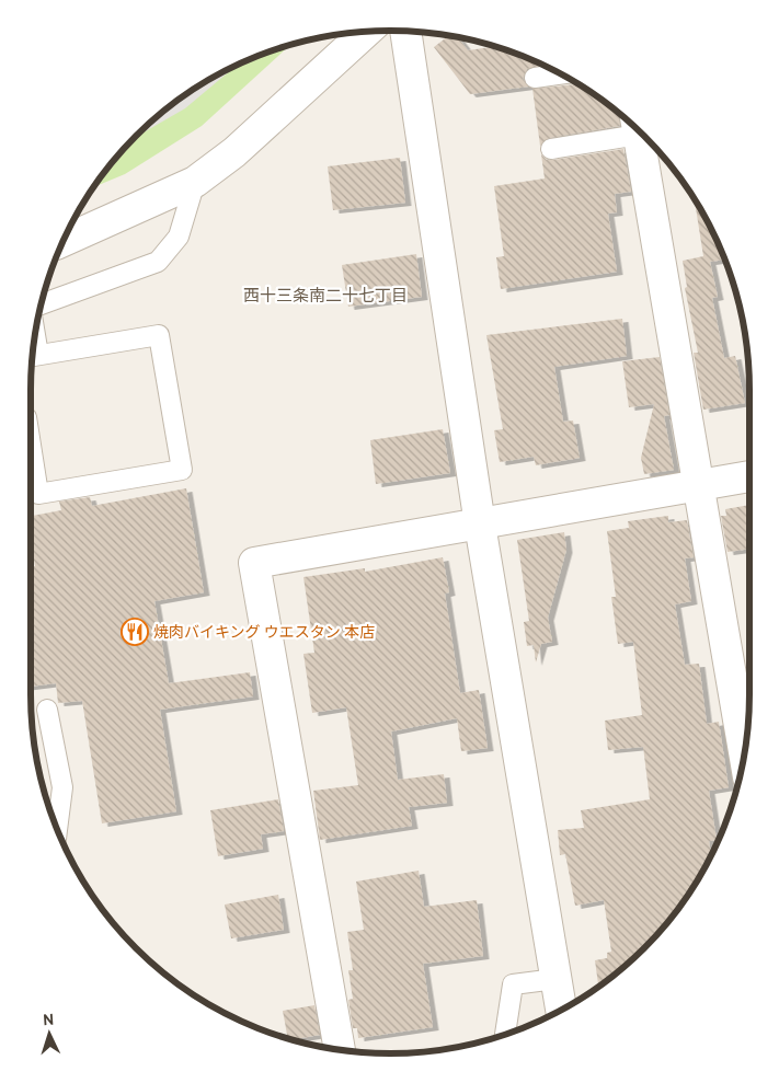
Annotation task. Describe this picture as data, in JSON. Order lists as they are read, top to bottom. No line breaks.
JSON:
{"districts":["西十三条南二十七丁目"],"places":{"restaurant":["焼肉バイキング ウエスタン 本店"]},"north":"top"}
